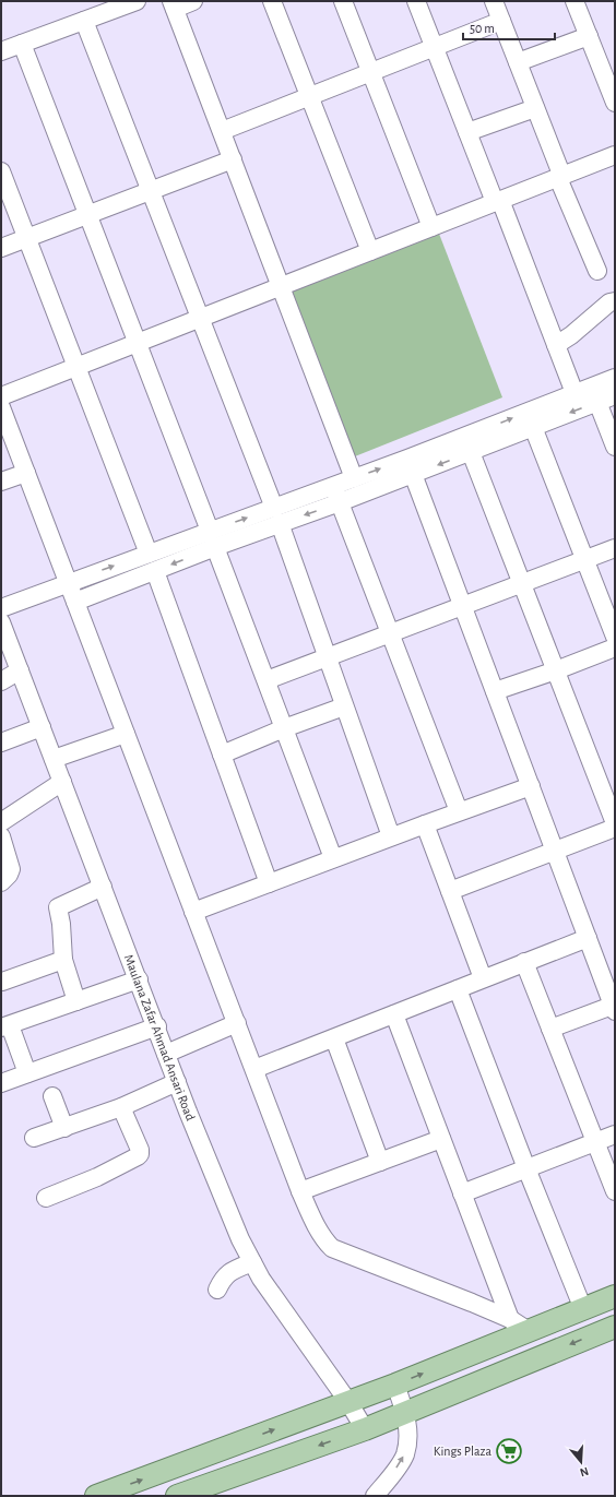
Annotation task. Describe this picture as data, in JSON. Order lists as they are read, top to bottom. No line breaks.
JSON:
{"streets":{"street":["Maulana Zafar Ahmad Ansari Road"]},"places":{"supermarket":["Kings Plaza"]},"scale_bar":"50 m","north":"bottom"}
